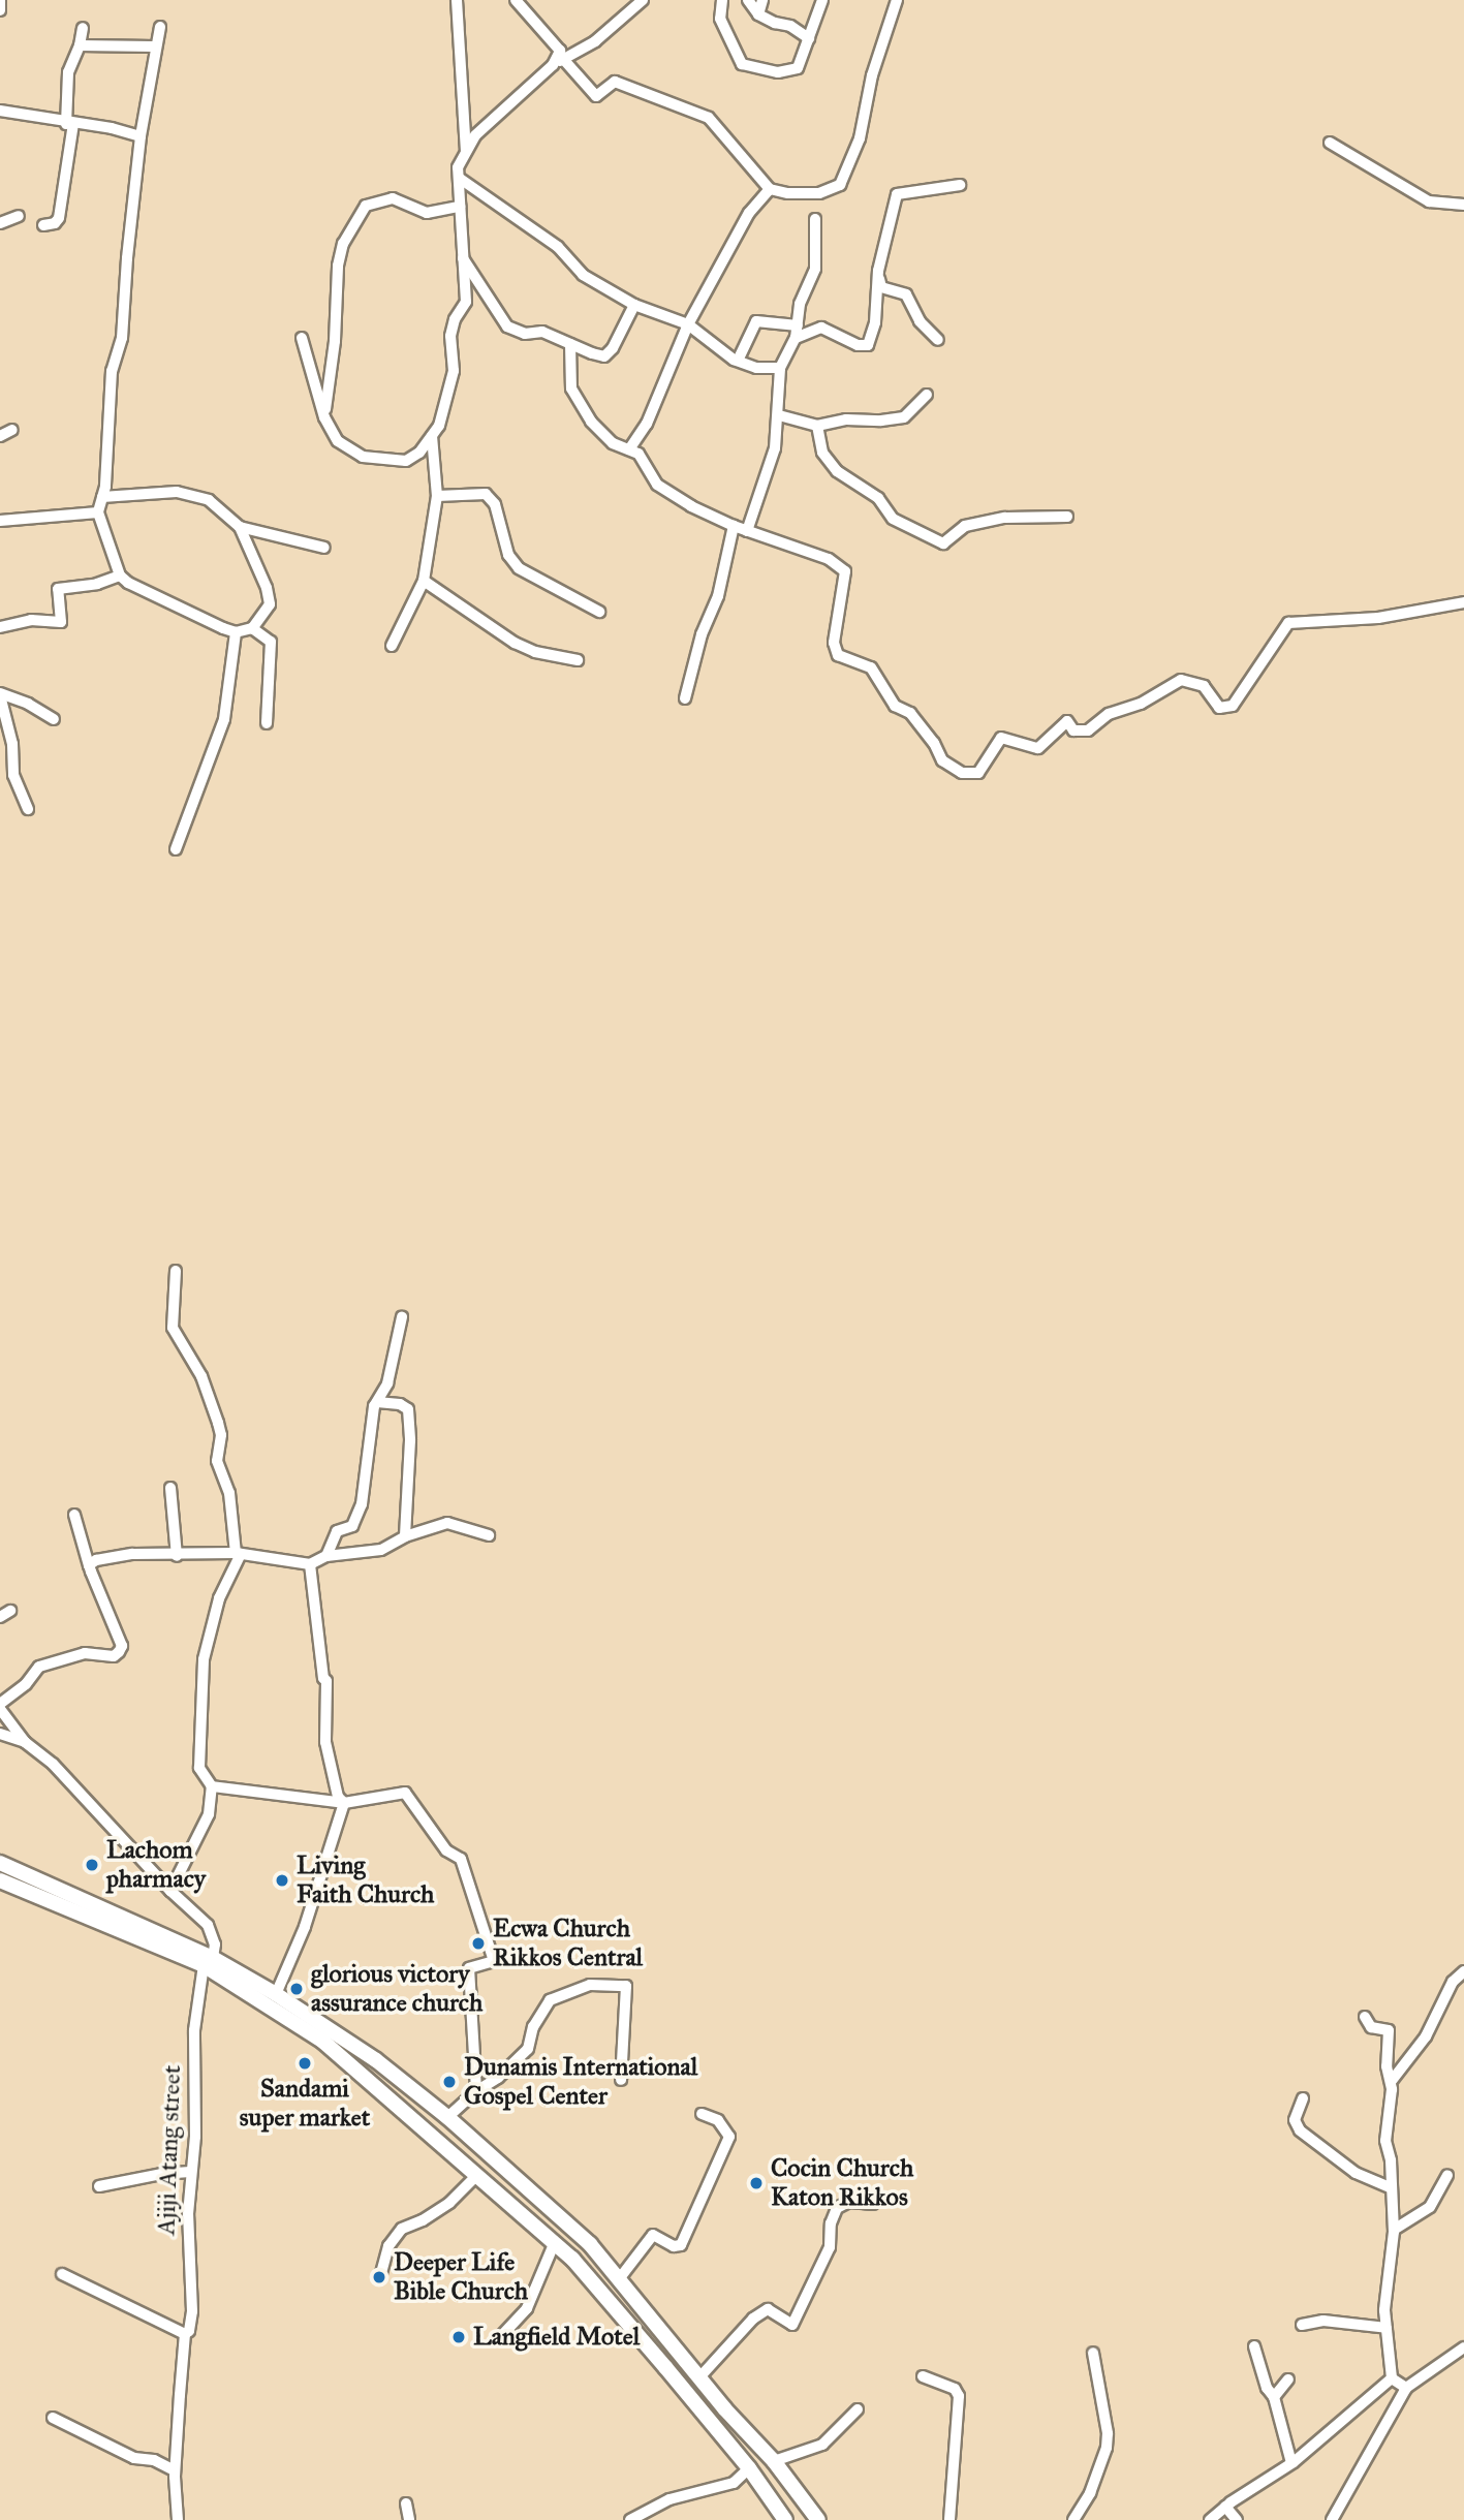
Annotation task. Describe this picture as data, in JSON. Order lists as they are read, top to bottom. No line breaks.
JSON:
{"streets":{"street":["Ajiji Atang street"]},"places":["Lachom pharmacy","Living Faith Church","Ecwa Church Rikkos Central","glorious victory assurance church","Sandami super market","Dunamis International Gospel Center","Cocin Church Katon Rikkos","Deeper Life Bible Church","Langfield Motel"]}
